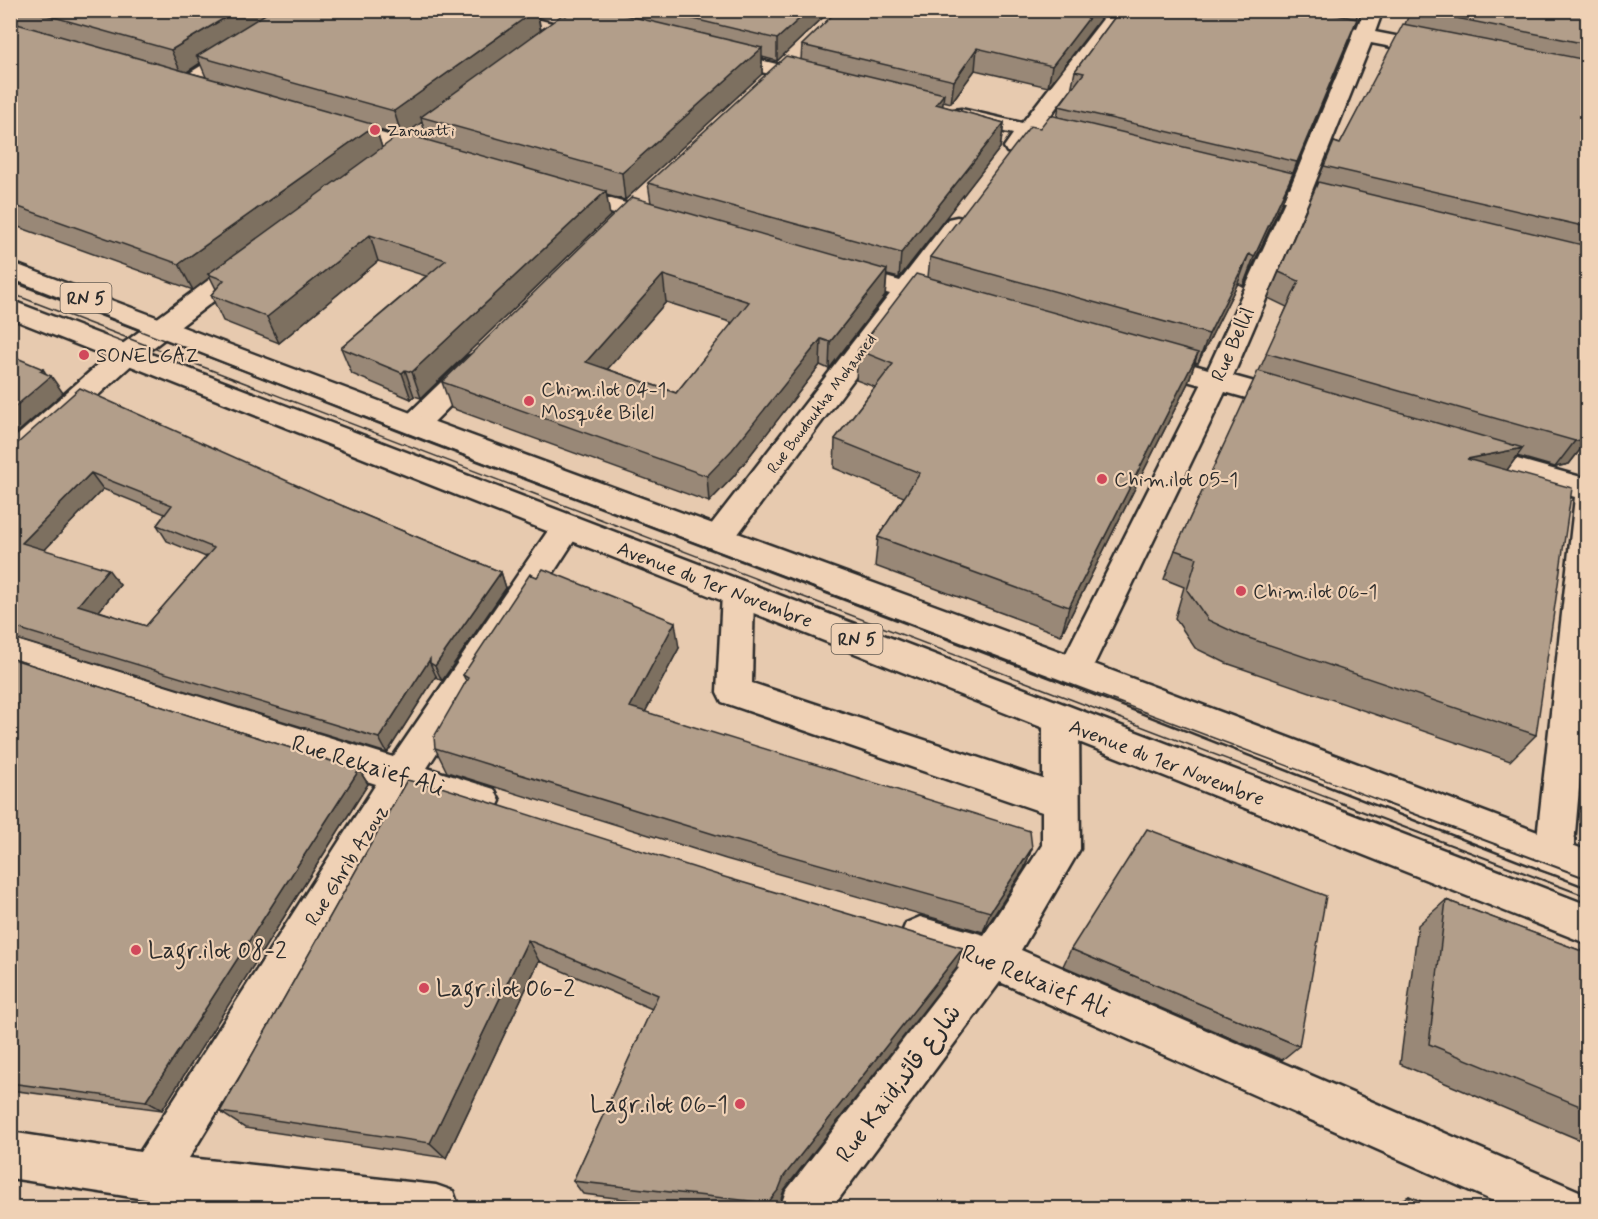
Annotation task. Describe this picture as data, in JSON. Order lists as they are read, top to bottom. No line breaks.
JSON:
{"streets":{"street":["RN 5","Rue Bellil","Rue Boudoukha Mohamed","Avenue du 1er Novembre","Rue Rekaïef Ali","Rue Ghrib Azouz","Rue Kaïd;شارع قائد"]},"crossings":[["RN 5","Rue Bellil"],["RN 5","Rue Boudoukha Mohamed"],["Avenue du 1er Novembre","Rue Ghrib Azouz"],["Avenue du 1er Novembre","Rue Kaïd;شارع قائد"],["Rue Rekaïef Ali","Rue Ghrib Azouz"],["Rue Rekaïef Ali","Rue Kaïd;شارع قائد"]],"places":["Zarouatti","SONELGAZ","Chim.ilot 04-1 Mosquée Bilel","Chim.ilot 05-1","Chim.ilot 06-1","Lagr.ilot 08-2","Lagr.ilot 06-2","Lagr.ilot 06-1"]}
